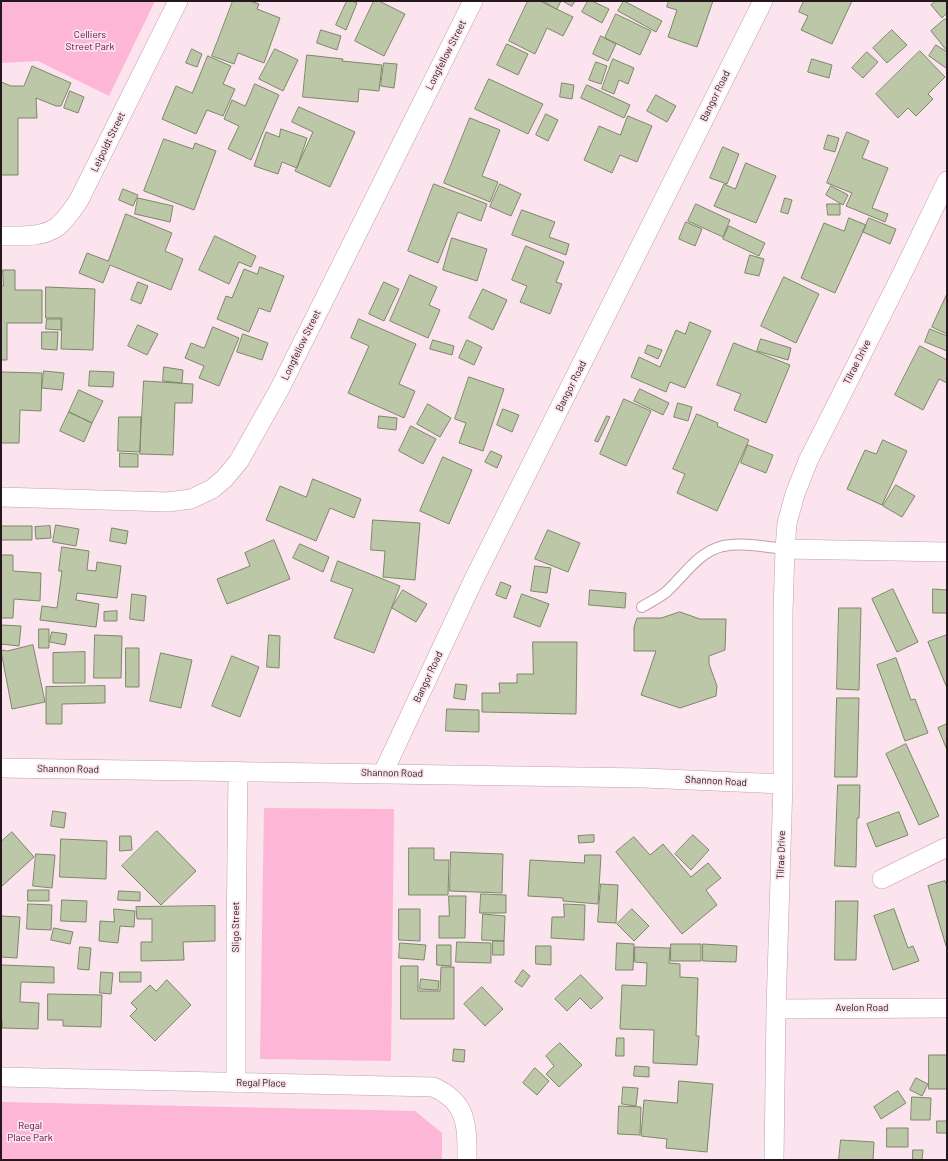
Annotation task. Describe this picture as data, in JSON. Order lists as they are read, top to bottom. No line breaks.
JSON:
{"streets":{"street":["Longfellow Street","Bangor Road","Leipoldt Street","Tilrae Drive","Shannon Road","Sligo Street","Avelon Road","Regal Place"]},"crossings":[["Bangor Road","Shannon Road"],["Tilrae Drive","Shannon Road"],["Tilrae Drive","Avelon Road"],["Shannon Road","Sligo Street"],["Sligo Street","Regal Place"]],"parks":["Celliers Street Park","Regal Place Park"]}
